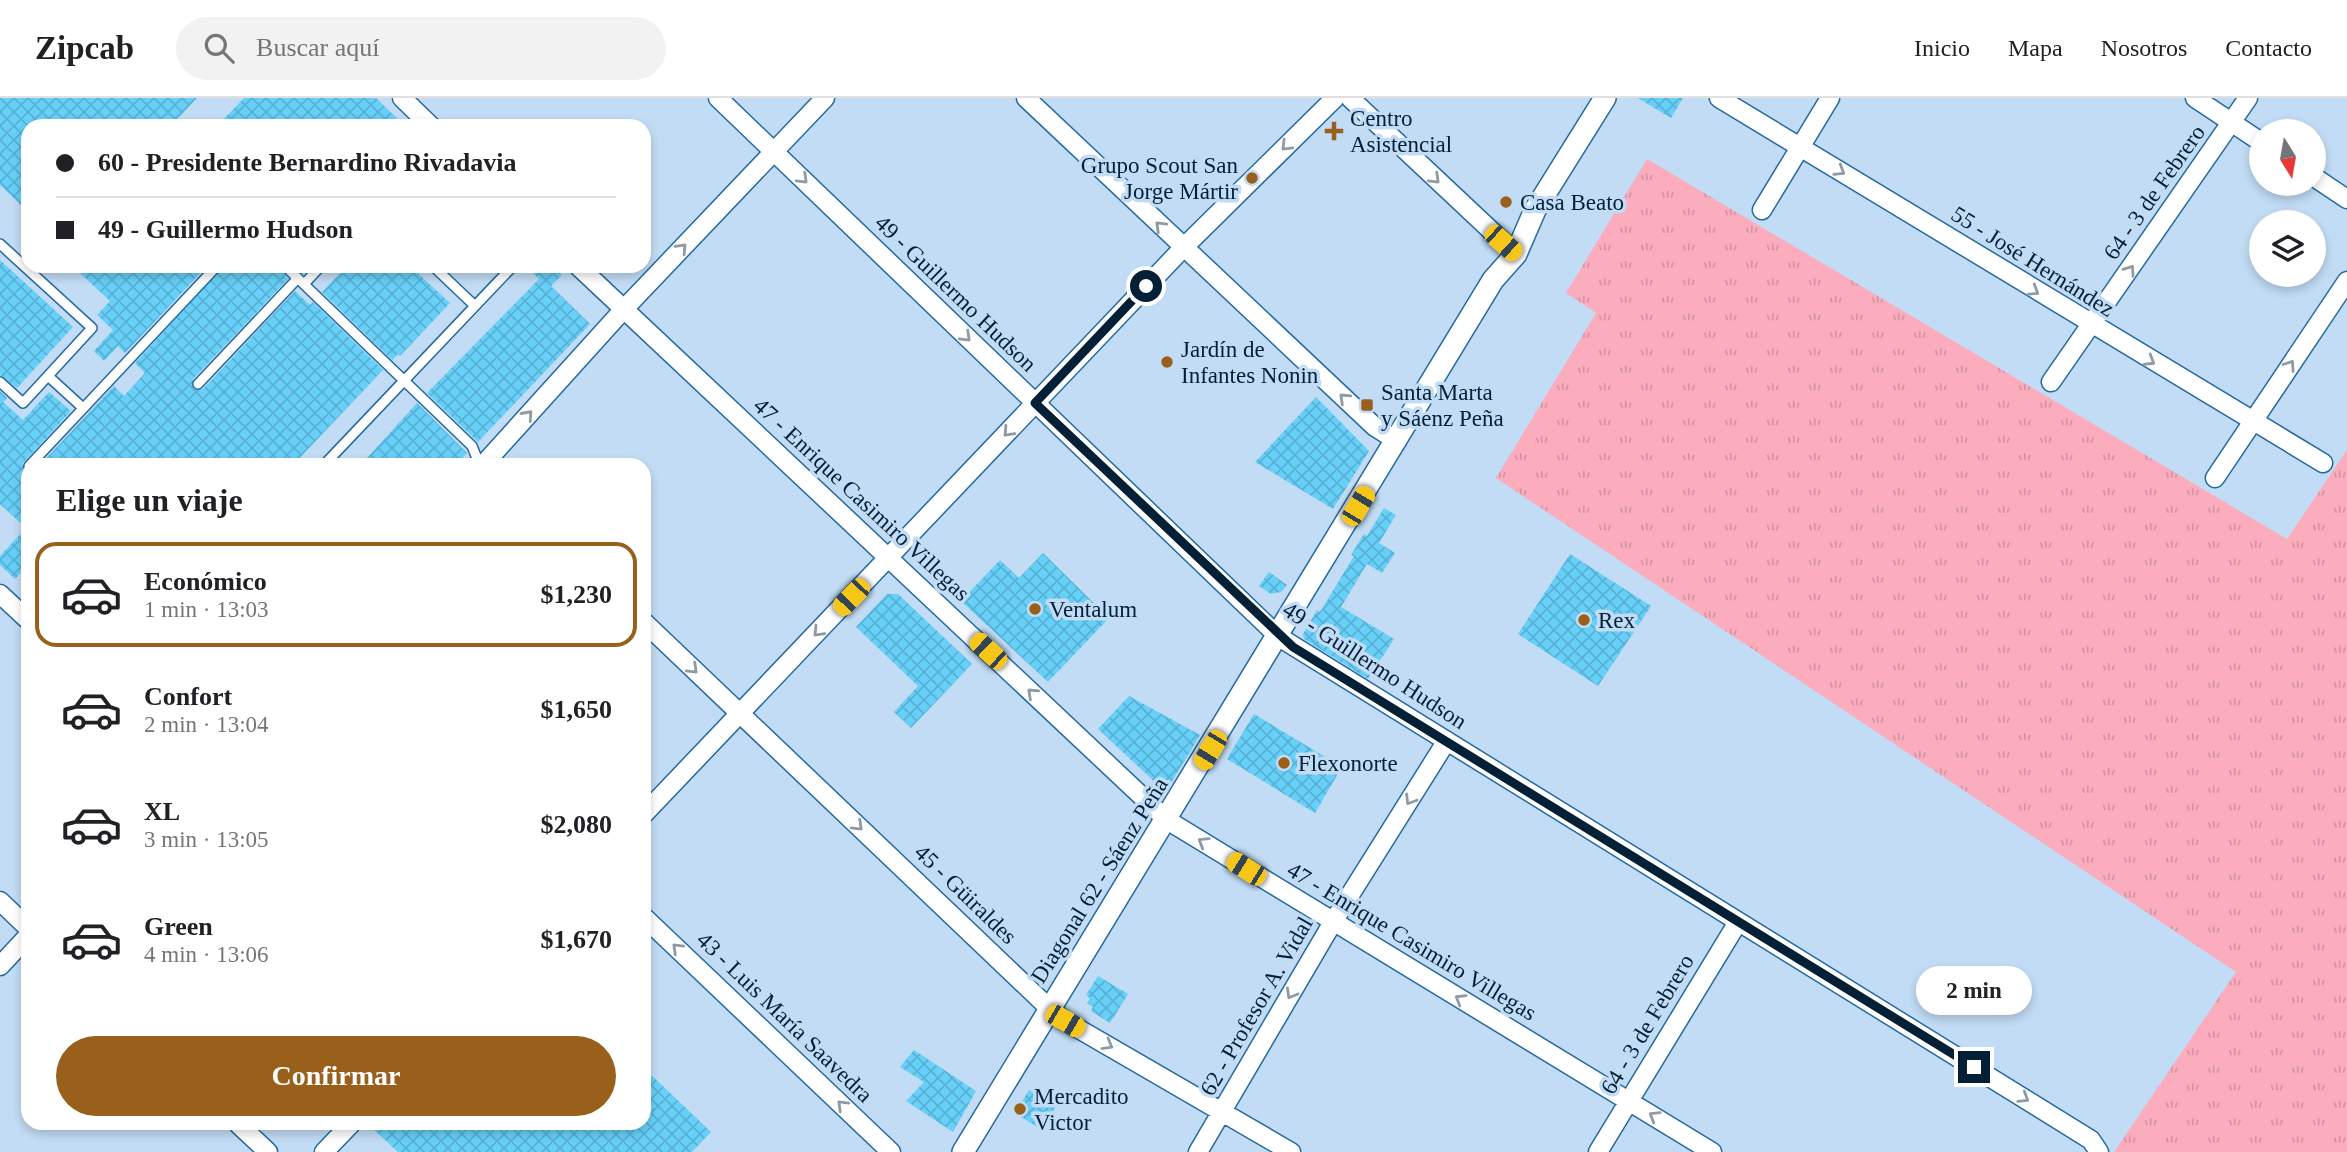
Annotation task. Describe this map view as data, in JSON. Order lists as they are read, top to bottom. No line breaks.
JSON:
{"streets":{"street":["64 - 3 de Febrero","55 - José Hernández","49 - Guillermo Hudson","47 - Enrique Casimiro Villegas","Diagonal 62 - Sáenz Peña","45 - Güiraldes","62 - Profesor A. Vidal","43 - Luis María Saavedra"]},"crossings":[["64 - 3 de Febrero","55 - José Hernández"],["64 - 3 de Febrero","49 - Guillermo Hudson"],["64 - 3 de Febrero","47 - Enrique Casimiro Villegas"],["49 - Guillermo Hudson","Diagonal 62 - Sáenz Peña"],["49 - Guillermo Hudson","62 - Profesor A. Vidal"],["47 - Enrique Casimiro Villegas","Diagonal 62 - Sáenz Peña"],["47 - Enrique Casimiro Villegas","62 - Profesor A. Vidal"],["Diagonal 62 - Sáenz Peña","45 - Güiraldes"],["45 - Güiraldes","62 - Profesor A. Vidal"]],"one_way":["64 - 3 de Febrero","55 - José Hernández","49 - Guillermo Hudson","47 - Enrique Casimiro Villegas","45 - Güiraldes","62 - Profesor A. Vidal","43 - Luis María Saavedra"],"places":{"health":["Centro Asistencial"],"other":["Grupo Scout San Jorge Mártir","Casa Beato","Jardín de Infantes Nonin","Ventalum","Rex","Flexonorte","Mercadito Victor"],"transit":["Santa Marta y Sáenz Peña"]},"north":"bottom","page":{"header":"Zipcab","search":"Buscar aquí","nav":["Inicio","Mapa","Nosotros","Contacto"],"banner":["60 - Presidente Bernardino Rivadavia","49 - Guillermo Hudson"],"heading":"Elige un viaje","list":[{"name":"Económico","note":"1 min · 13:03","value":"$1,230"},{"name":"Confort","note":"2 min · 13:04","value":"$1,650"},{"name":"XL","note":"3 min · 13:05","value":"$2,080"},{"name":"Green","note":"4 min · 13:06","value":"$1,670"}],"bubble":"2 min","buttons":"Confirmar"}}
